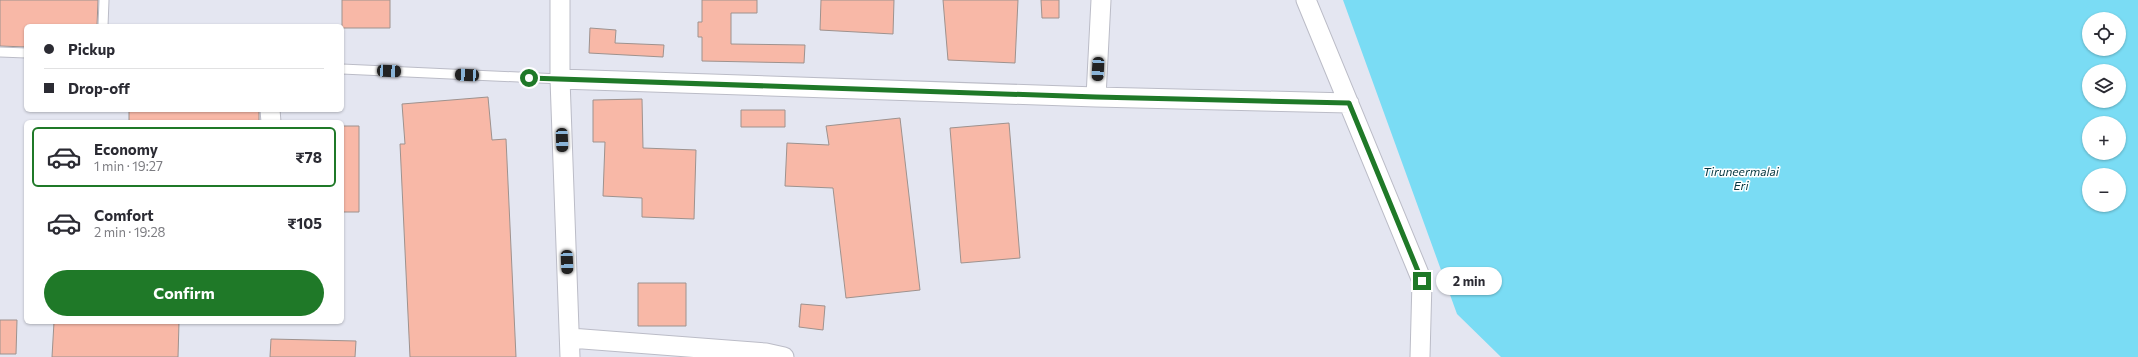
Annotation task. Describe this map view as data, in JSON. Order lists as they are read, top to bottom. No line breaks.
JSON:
{"water":["Tiruneermalai Eri"],"page":{"map_buttons":["+","−"],"banner":["Pickup","Drop-off"],"list":[{"name":"Economy","note":"1 min · 19:27","value":"₹78"},{"name":"Comfort","note":"2 min · 19:28","value":"₹105"}],"buttons":"Confirm","bubble":"2 min"}}
